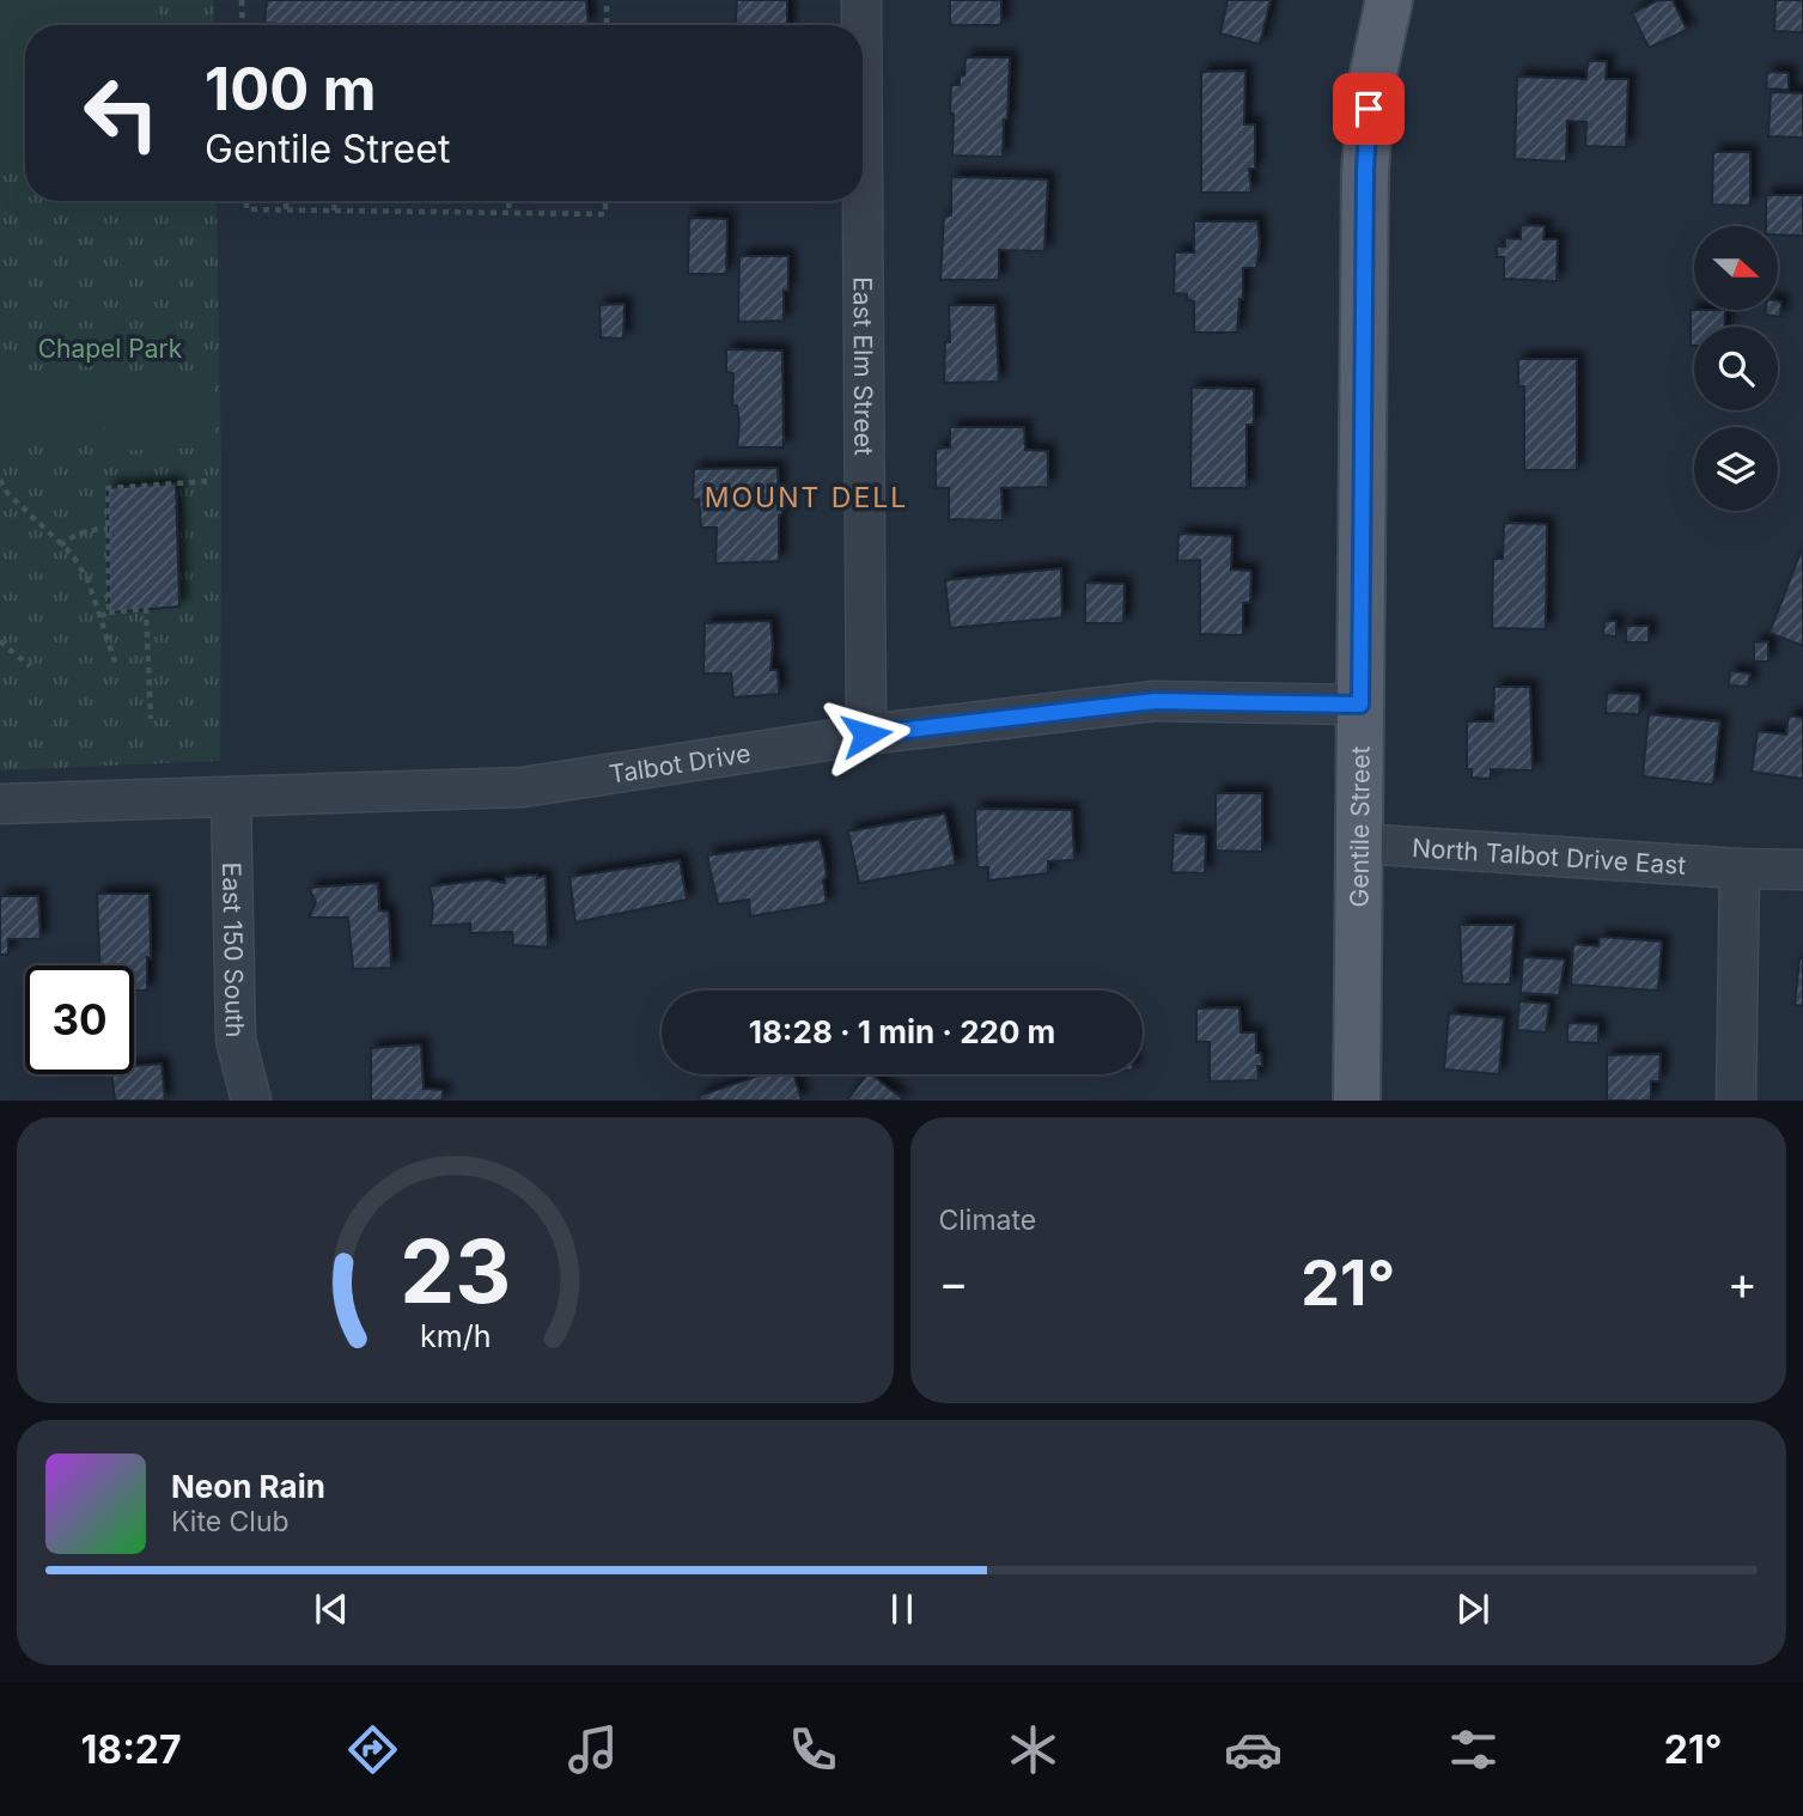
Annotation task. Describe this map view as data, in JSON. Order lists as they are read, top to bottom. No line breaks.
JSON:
{"streets":{"main road":["Gentile Street"],"street":["East Elm Street","Talbot Drive","North Talbot Drive East","East 150 South"]},"crossings":[["East Elm Street","Talbot Drive"],["Talbot Drive","Gentile Street"],["Talbot Drive","East 150 South"],["Gentile Street","North Talbot Drive East"]],"districts":["MOUNT DELL"],"parks":["Chapel Park"],"north":"right","page":{"turn":["100 m","Gentile Street"],"limit":"30","trip":"18:28 · 1 min · 220 m","tile":"Climate","heat":["−","21°","+"],"song":["Neon Rain","Kite Club"],"tabs":["18:27","21°"],"gauge":["23","km/h"]}}
